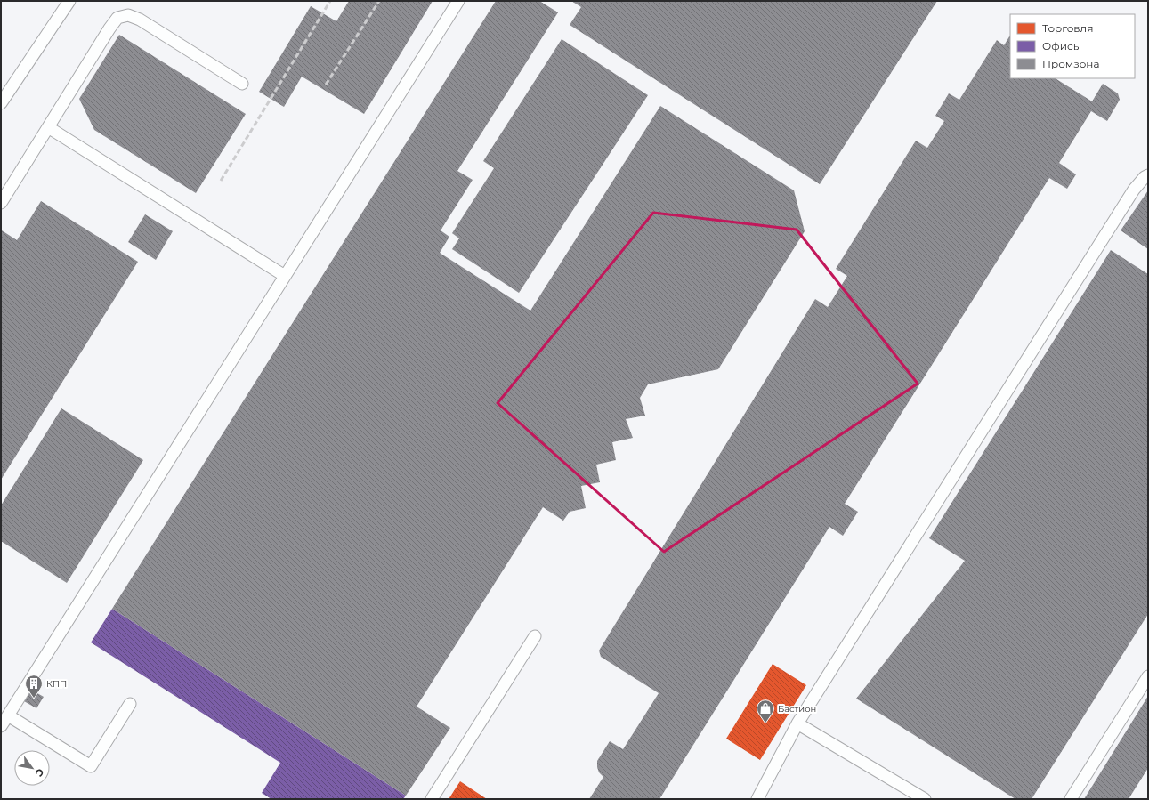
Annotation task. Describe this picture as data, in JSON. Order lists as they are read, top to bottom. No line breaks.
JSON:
{"places":{"building":["КПП"],"shop":["Бастион"]},"legend":["Торговля","Офисы","Промзона"],"north":"bottom right"}
